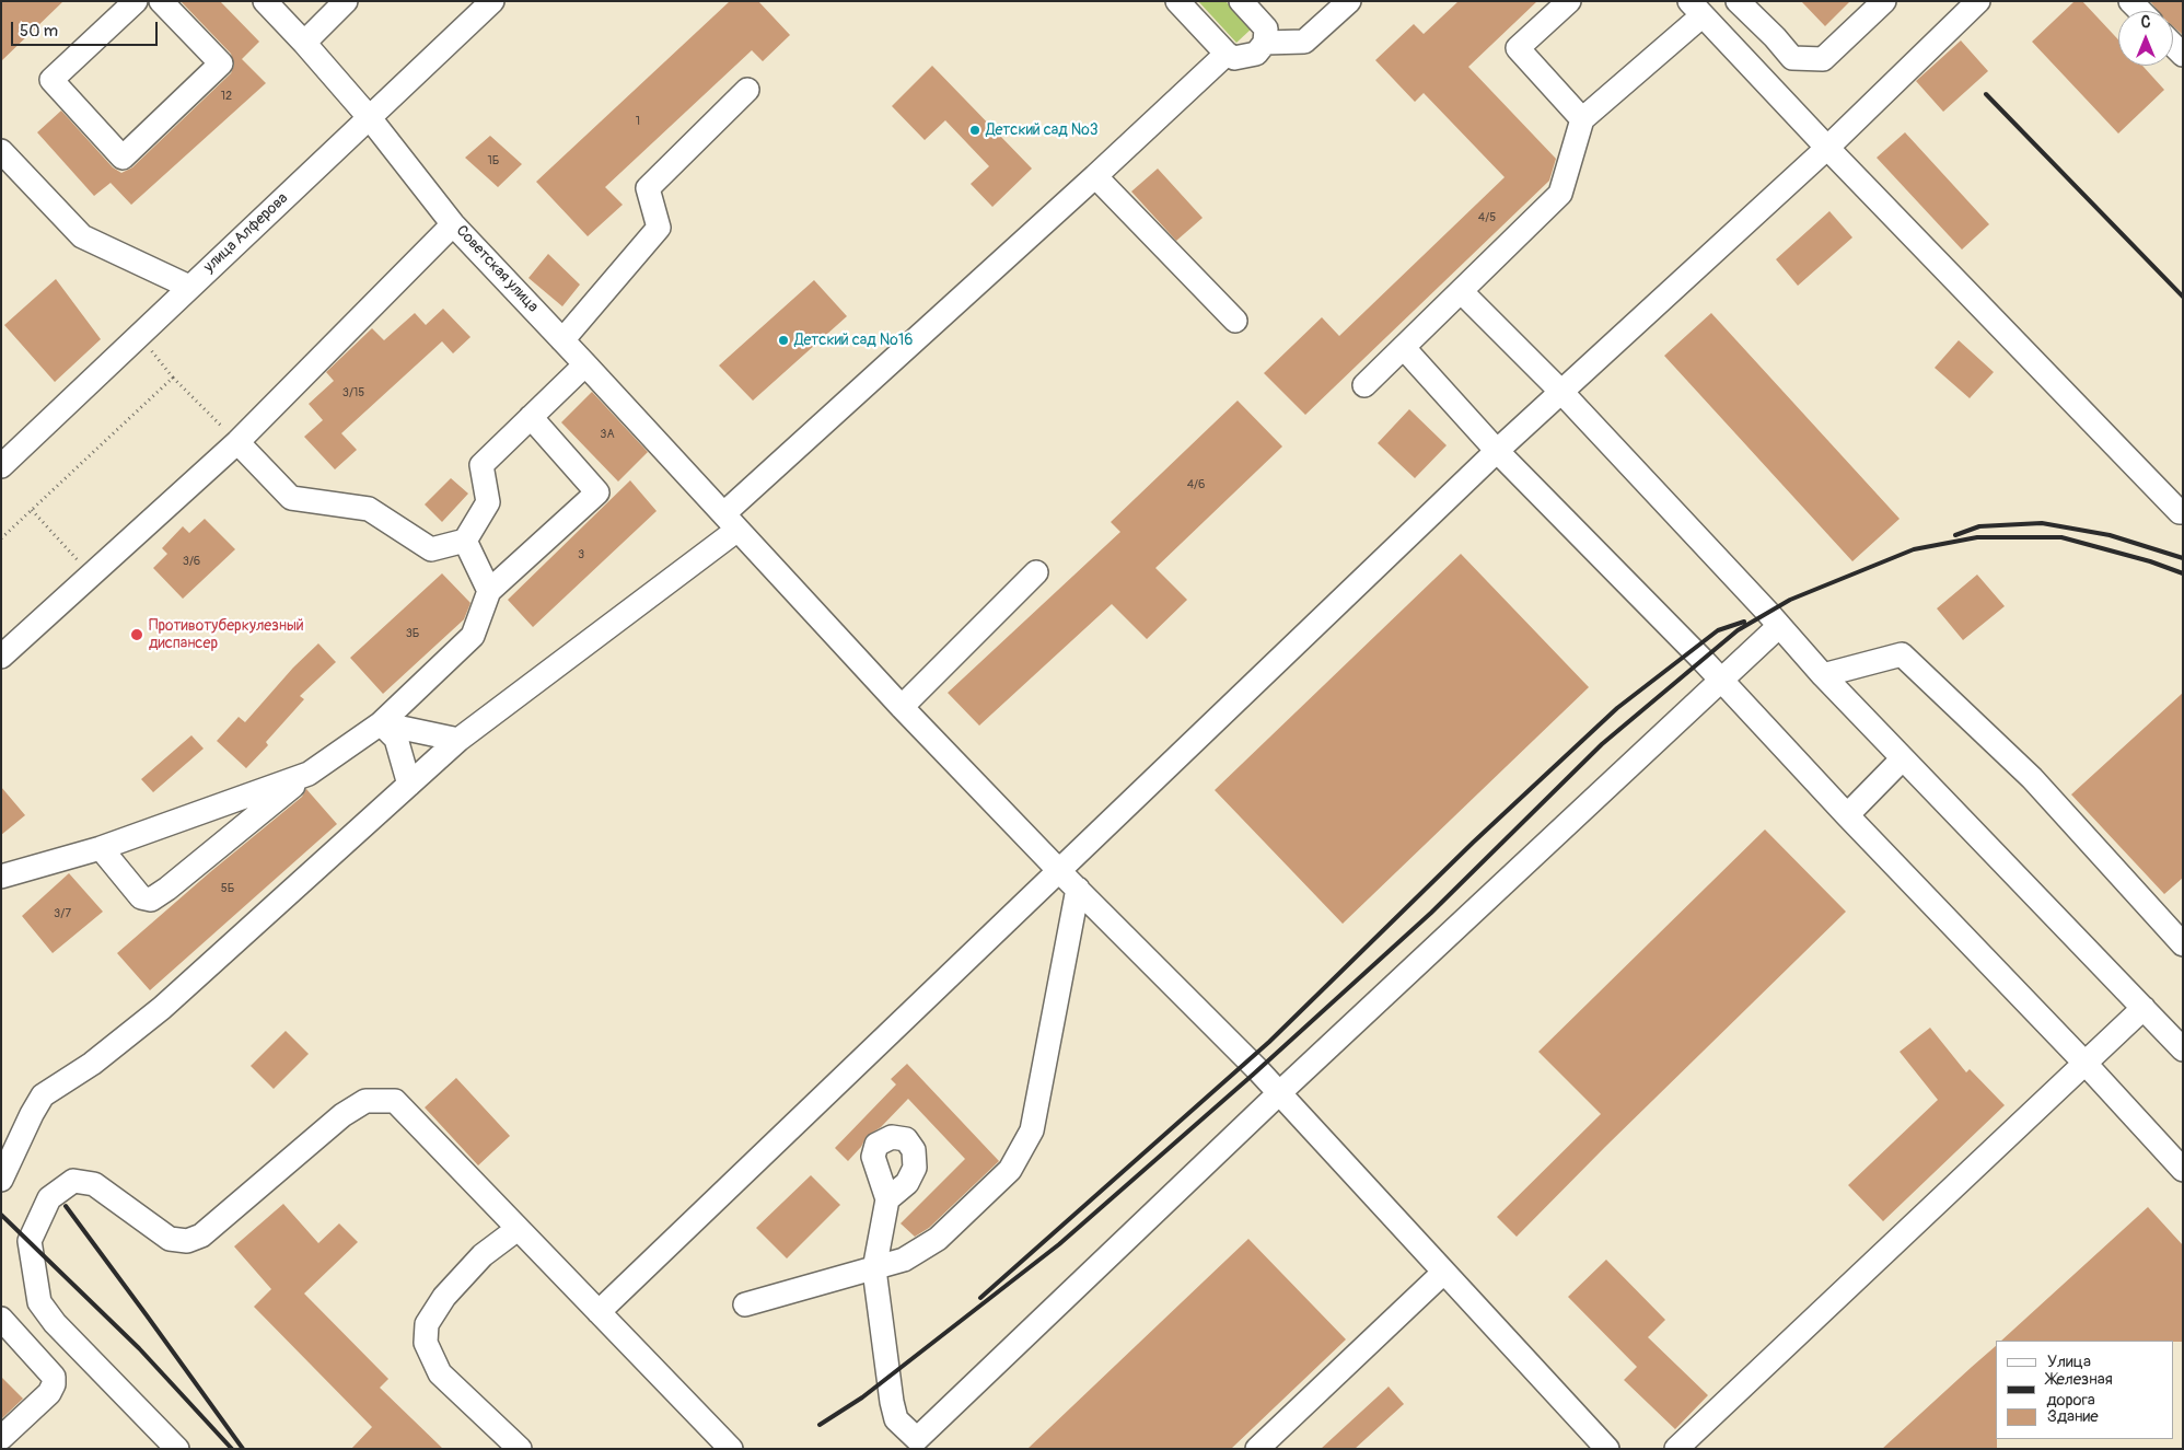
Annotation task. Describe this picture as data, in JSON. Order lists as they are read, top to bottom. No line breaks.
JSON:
{"streets":{"street":["улица Алферова","Советская улица"]},"crossings":[["улица Алферова","Советская улица"]],"places":["Детский сад №3","Детский сад №16","Противотуберкулезный диспансер"],"house_numbers":["12","1","1Б","4/5","3/15","3А","4/6","3","3/6","3Б","5Б","3/7"],"legend":["Улица","Железная дорога","Здание"],"scale_bar":"50 m","north":"top"}
